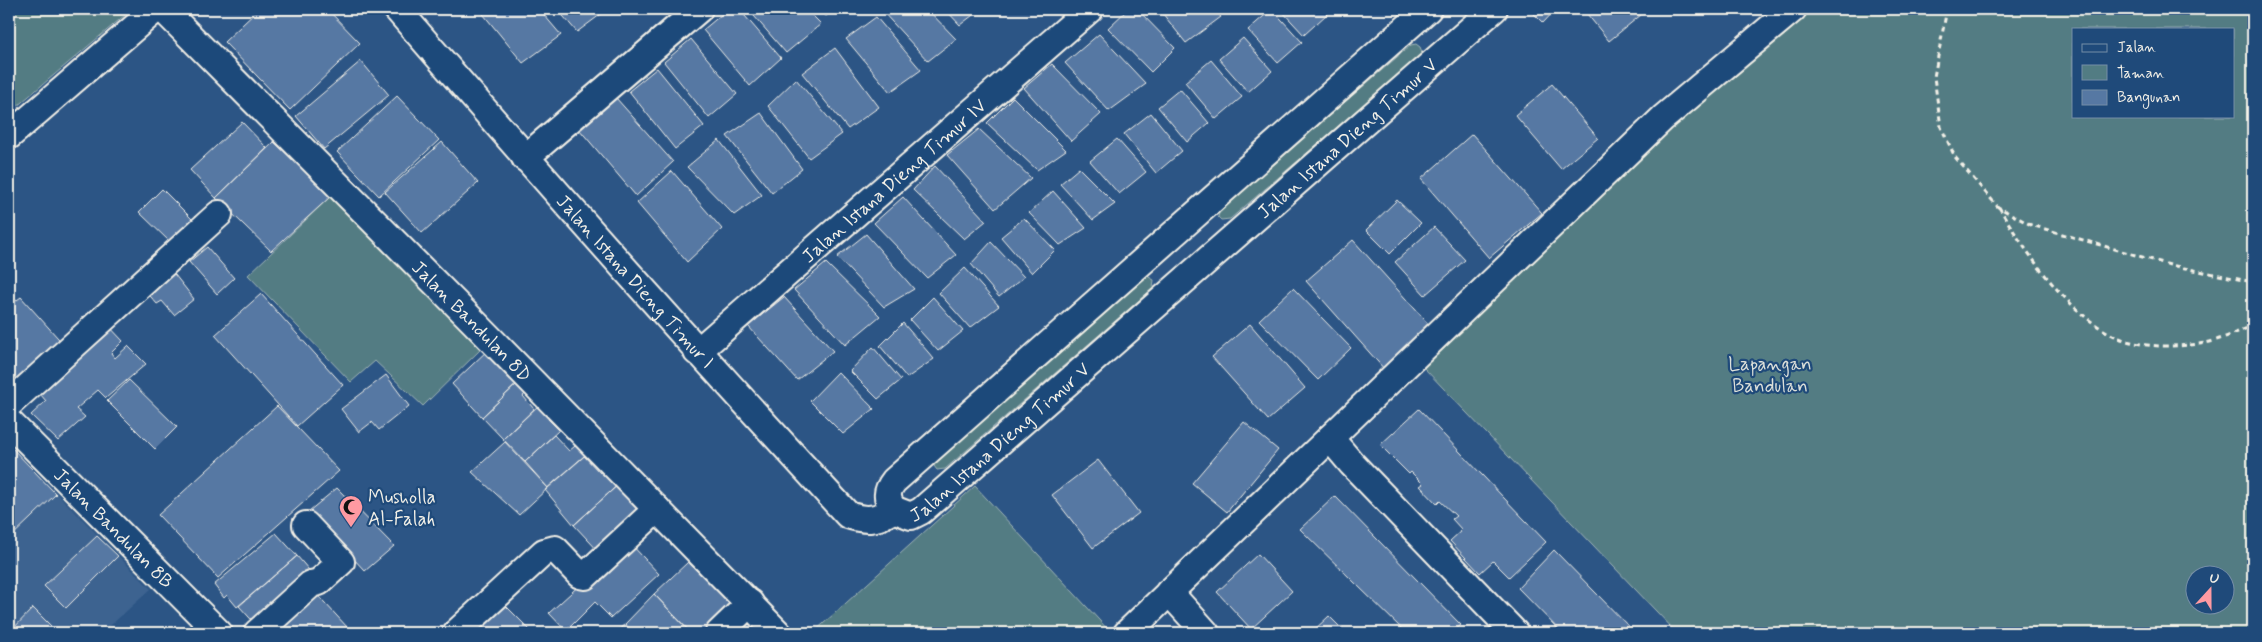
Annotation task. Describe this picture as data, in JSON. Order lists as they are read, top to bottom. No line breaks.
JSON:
{"streets":{"street":["Jalan Istana Dieng Timur V","Jalan Istana Dieng Timur IV","Jalan Istana Dieng Timur I","Jalan Bandulan 8D","Jalan Bandulan 8B"]},"crossings":[["Jalan Istana Dieng Timur V","Jalan Istana Dieng Timur I"],["Jalan Istana Dieng Timur IV","Jalan Istana Dieng Timur I"]],"parks":["Lapangan Bandulan"],"places":{"mosque":["Musholla Al-Falah"]},"legend":["Jalan","Taman","Bangunan"],"north":"top"}
